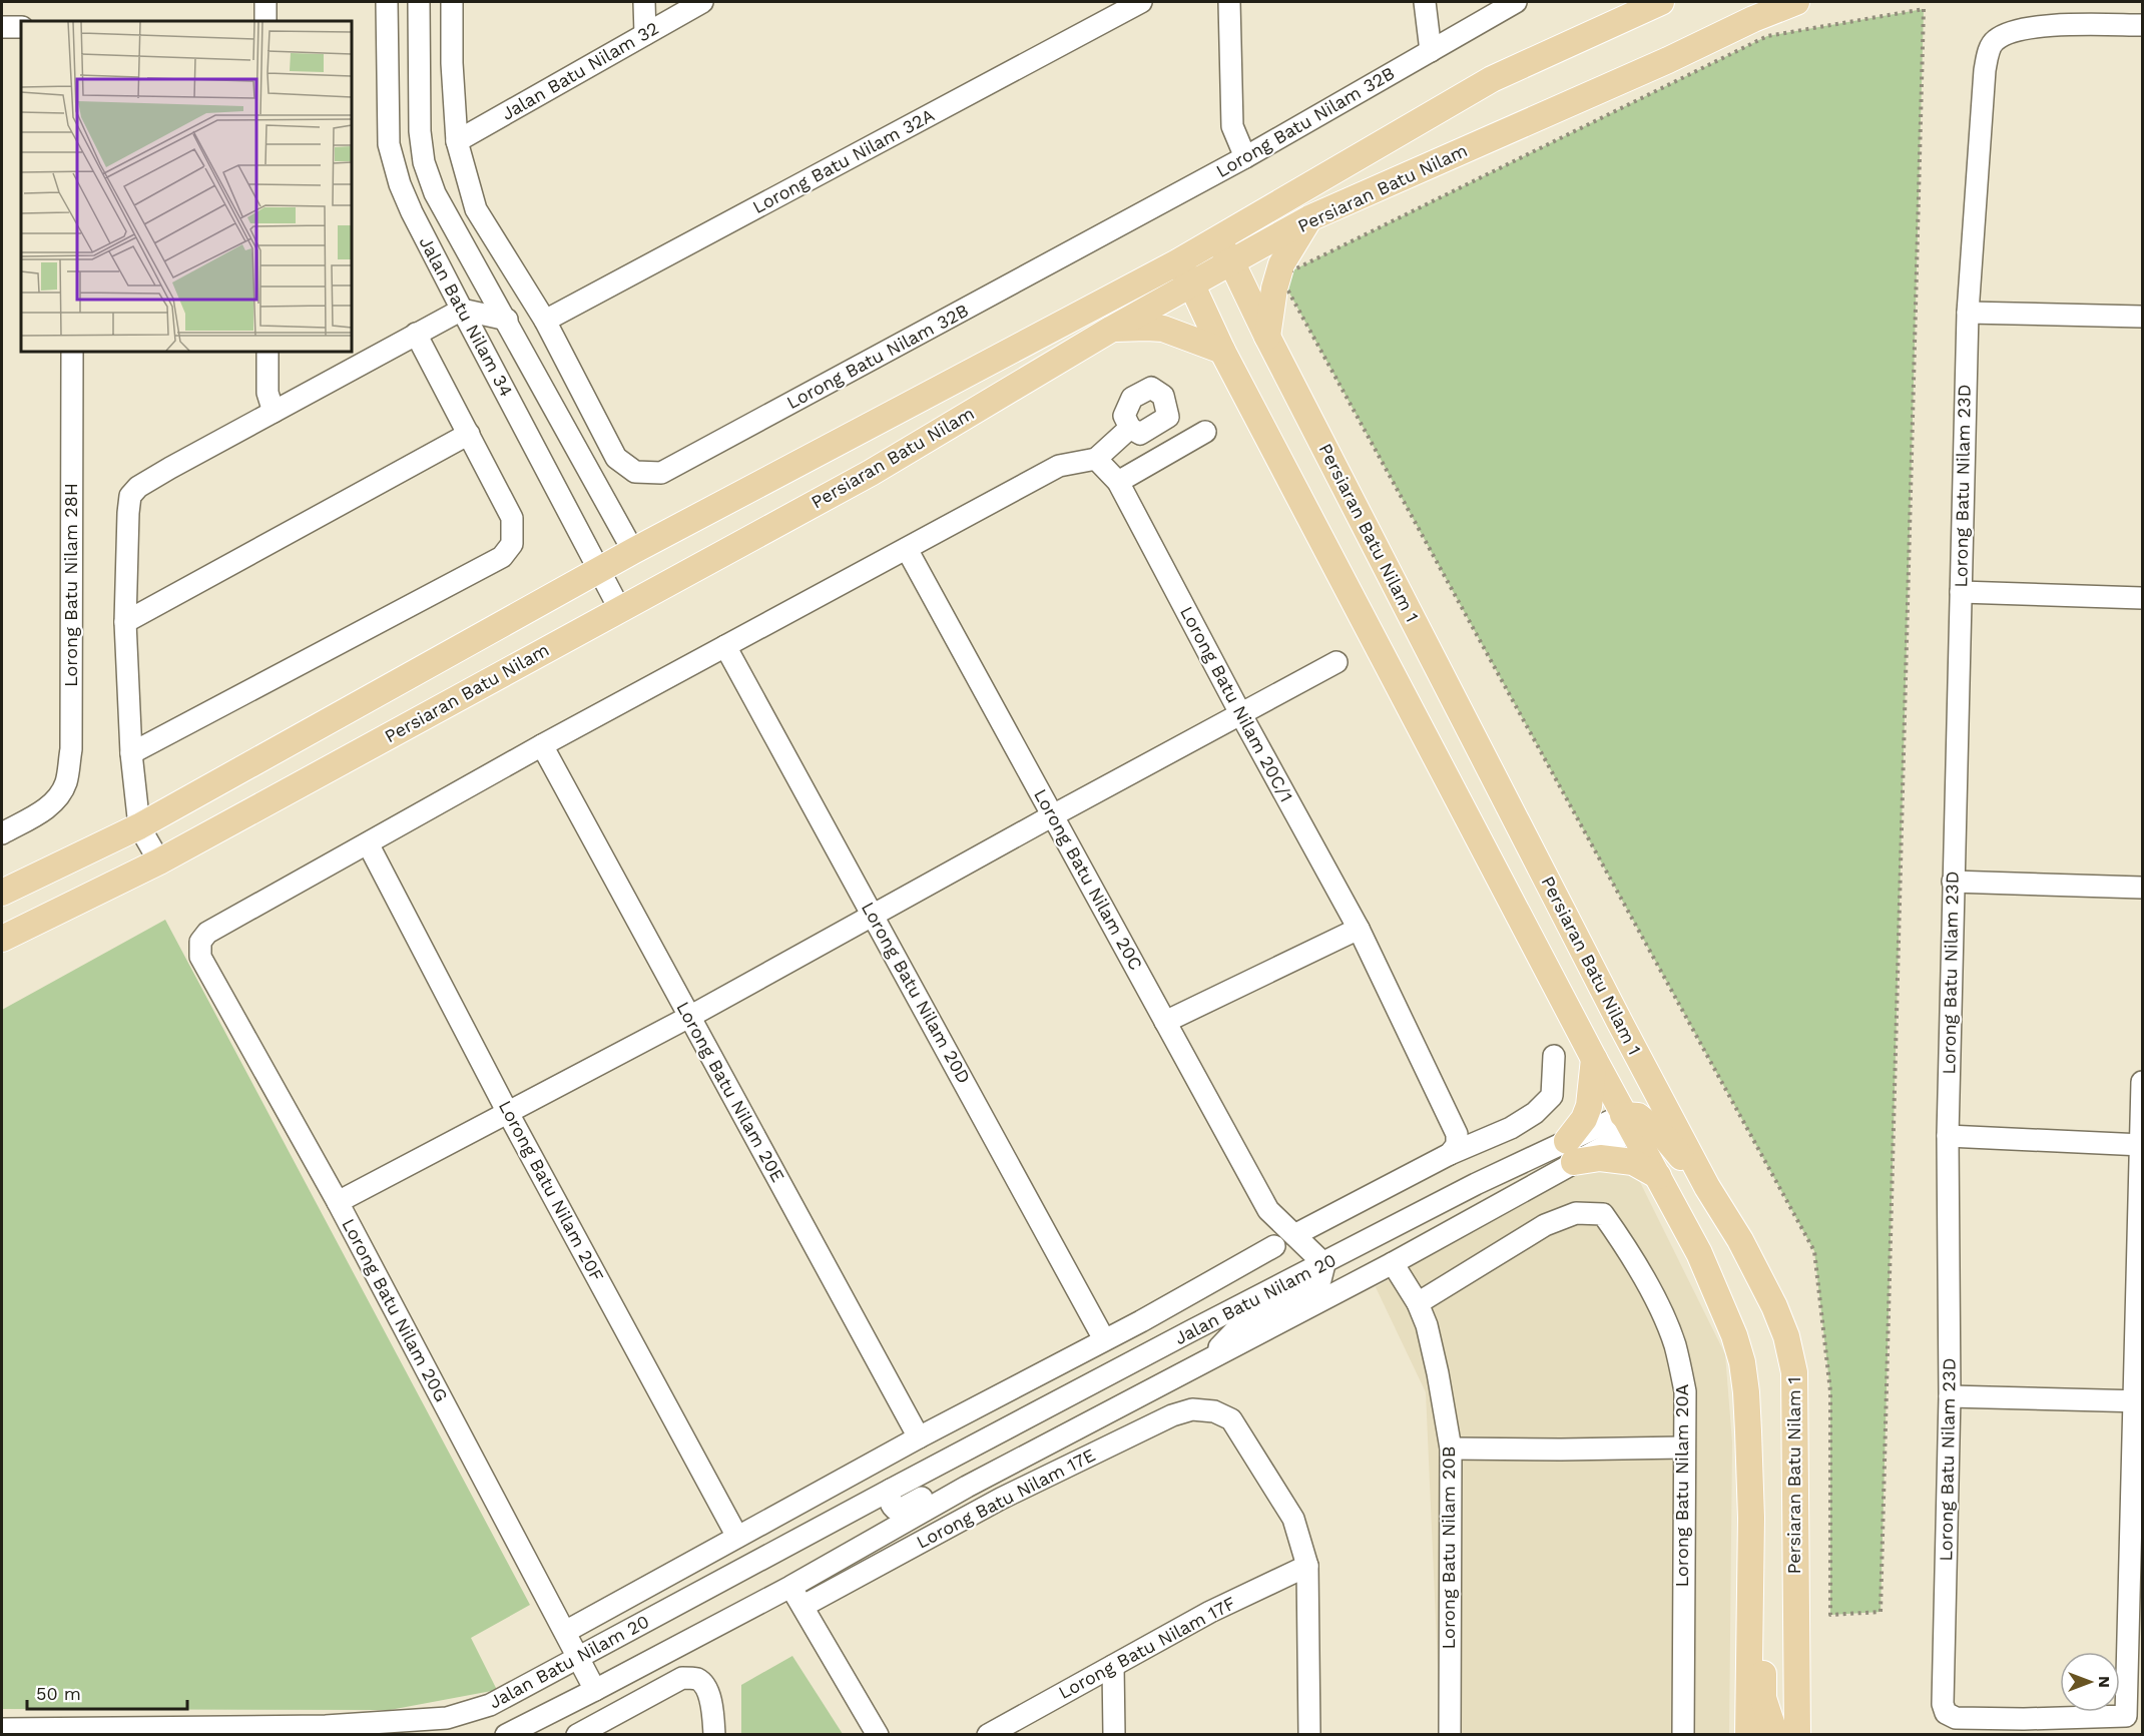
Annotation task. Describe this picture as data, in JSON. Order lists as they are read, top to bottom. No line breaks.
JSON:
{"streets":{"main road":["Persiaran Batu Nilam","Persiaran Batu Nilam 1"],"street":["Jalan Batu Nilam 32","Lorong Batu Nilam 32B","Lorong Batu Nilam 32A","Jalan Batu Nilam 34","Lorong Batu Nilam 23D","Lorong Batu Nilam 28H","Lorong Batu Nilam 20C/1","Lorong Batu Nilam 20C","Lorong Batu Nilam 20D","Lorong Batu Nilam 20E","Lorong Batu Nilam 20F","Jalan Batu Nilam 20","Lorong Batu Nilam 20G","Lorong Batu Nilam 20A","Lorong Batu Nilam 17E","Lorong Batu Nilam 20B","Lorong Batu Nilam 17F"]},"crossings":[["Jalan Batu Nilam 32","Lorong Batu Nilam 32B"],["Lorong Batu Nilam 32B","Lorong Batu Nilam 32A"],["Persiaran Batu Nilam","Jalan Batu Nilam 34"],["Persiaran Batu Nilam","Persiaran Batu Nilam 1"],["Lorong Batu Nilam 20F","Lorong Batu Nilam 20G"],["Jalan Batu Nilam 20","Lorong Batu Nilam 20G"],["Jalan Batu Nilam 20","Lorong Batu Nilam 20B"],["Lorong Batu Nilam 20A","Lorong Batu Nilam 20B"],["Lorong Batu Nilam 17E","Lorong Batu Nilam 17F"]],"scale_bar":"50 m","north":"right"}
